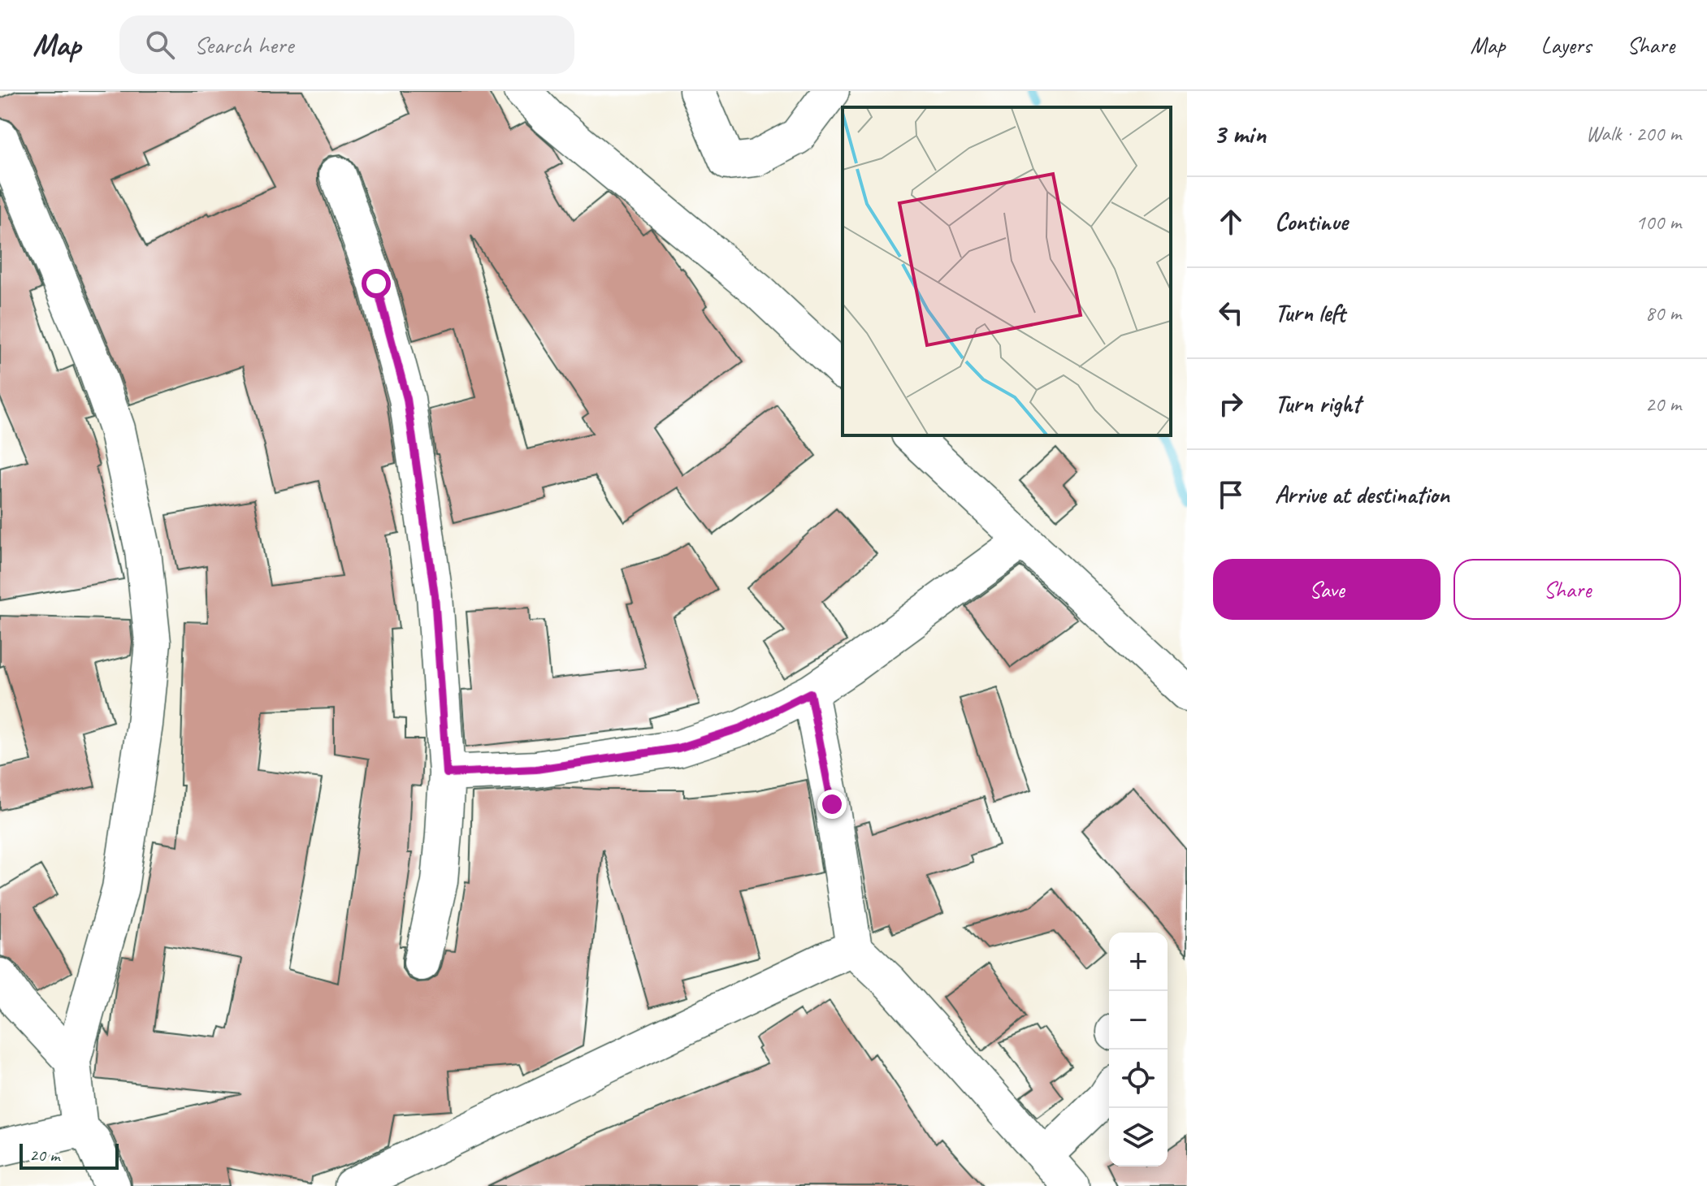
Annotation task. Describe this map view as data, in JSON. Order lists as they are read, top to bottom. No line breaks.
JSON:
{"scale_bar":"20 m","page":{"header":"Map","search":"Search here","nav":["Map","Layers","Share"],"heading":["3 min","Walk · 200 m"],"list":[["Continue","100 m"],["Turn left","80 m"],["Turn right","20 m"],"Arrive at destination"],"buttons":["Save","Share"],"map_buttons":["+","−"],"scale":"20 m"}}
